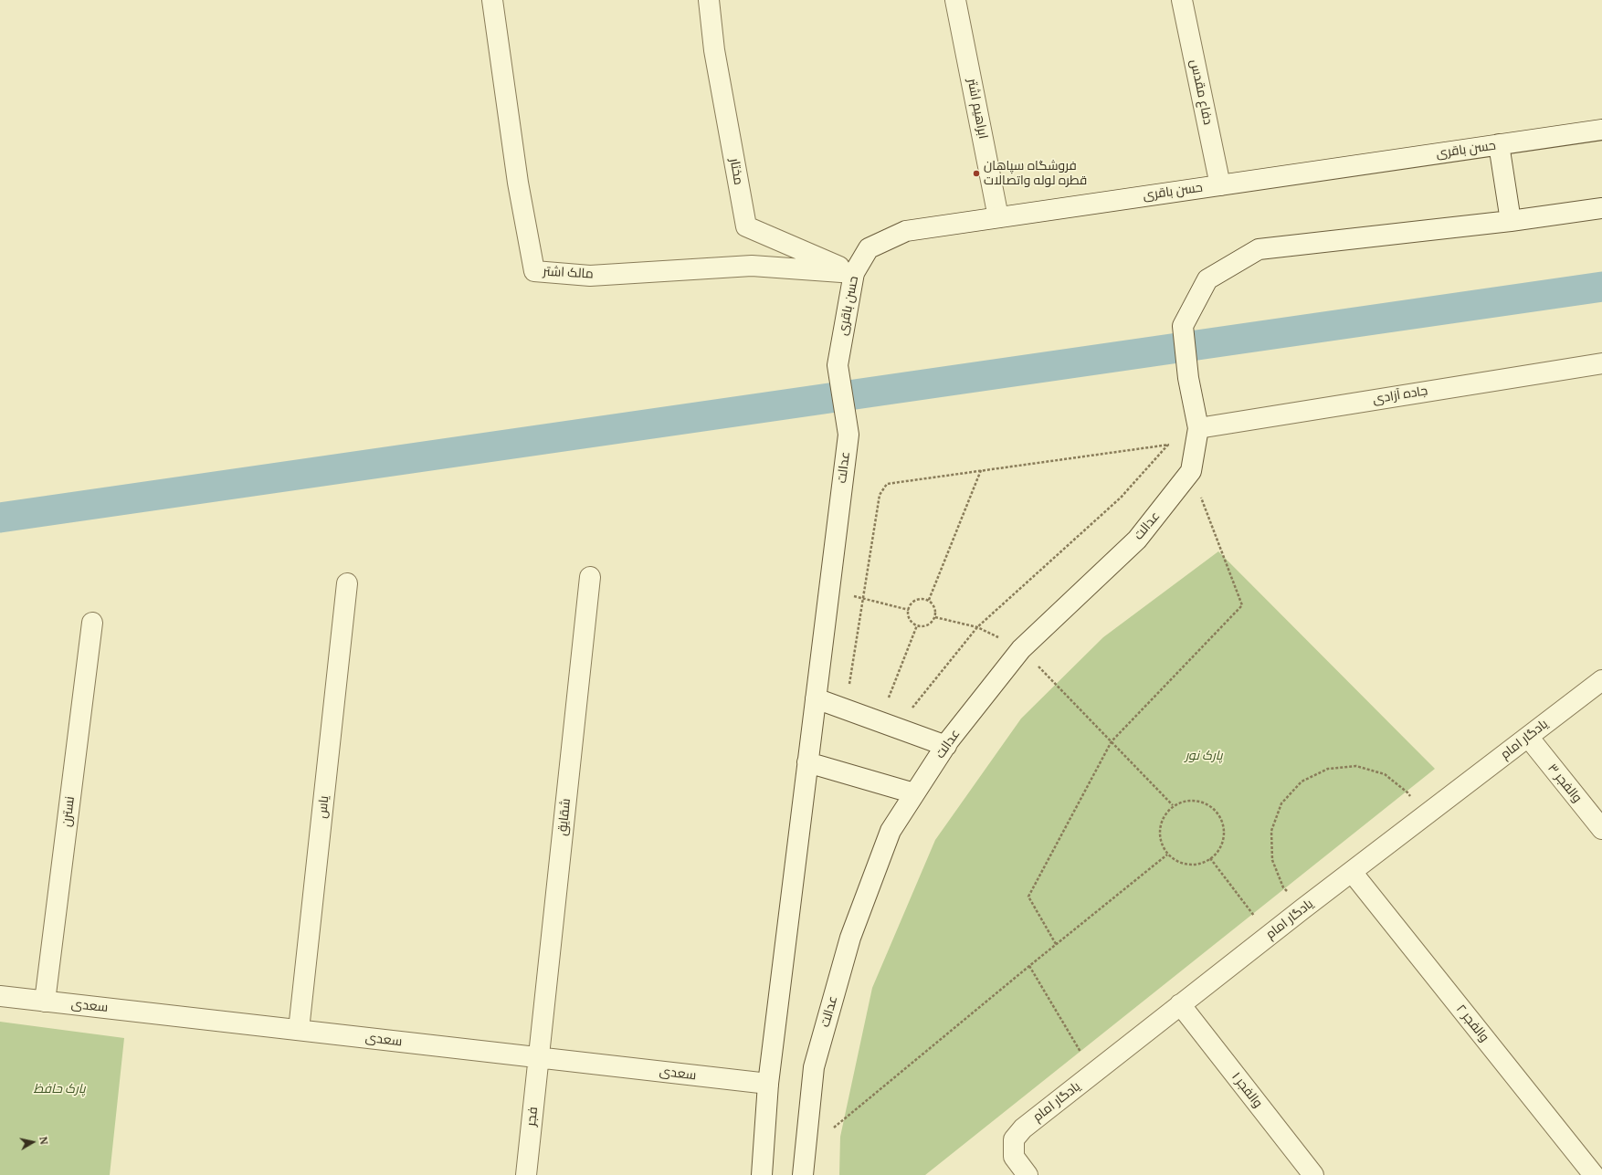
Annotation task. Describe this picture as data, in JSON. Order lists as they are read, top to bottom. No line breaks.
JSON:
{"streets":{"street":["دفاع مقدس","ابراهیم اشتر","حسن باقری","مختار","مالک اشتر","جاده آزادی","عدالت","یادگار امام","والفجر ۳","یاس","نسترن","شقایق","سعدی","والفجر ۲","والفجر ۱","فجر"]},"crossings":[["دفاع مقدس","حسن باقری"],["ابراهیم اشتر","حسن باقری"],["حسن باقری","مختار"],["حسن باقری","مالک اشتر"],["حسن باقری","عدالت"],["مختار","مالک اشتر"],["جاده آزادی","عدالت"],["عدالت","سعدی"],["یادگار امام","والفجر ۳"],["یادگار امام","والفجر ۲"],["یادگار امام","والفجر ۱"],["یاس","سعدی"],["نسترن","سعدی"],["شقایق","سعدی"],["شقایق","فجر"],["سعدی","فجر"]],"parks":["پارک نور","پارک حافظ"],"places":["فروشگاه سپاهان قطره لوله واتصالات"],"north":"right"}
